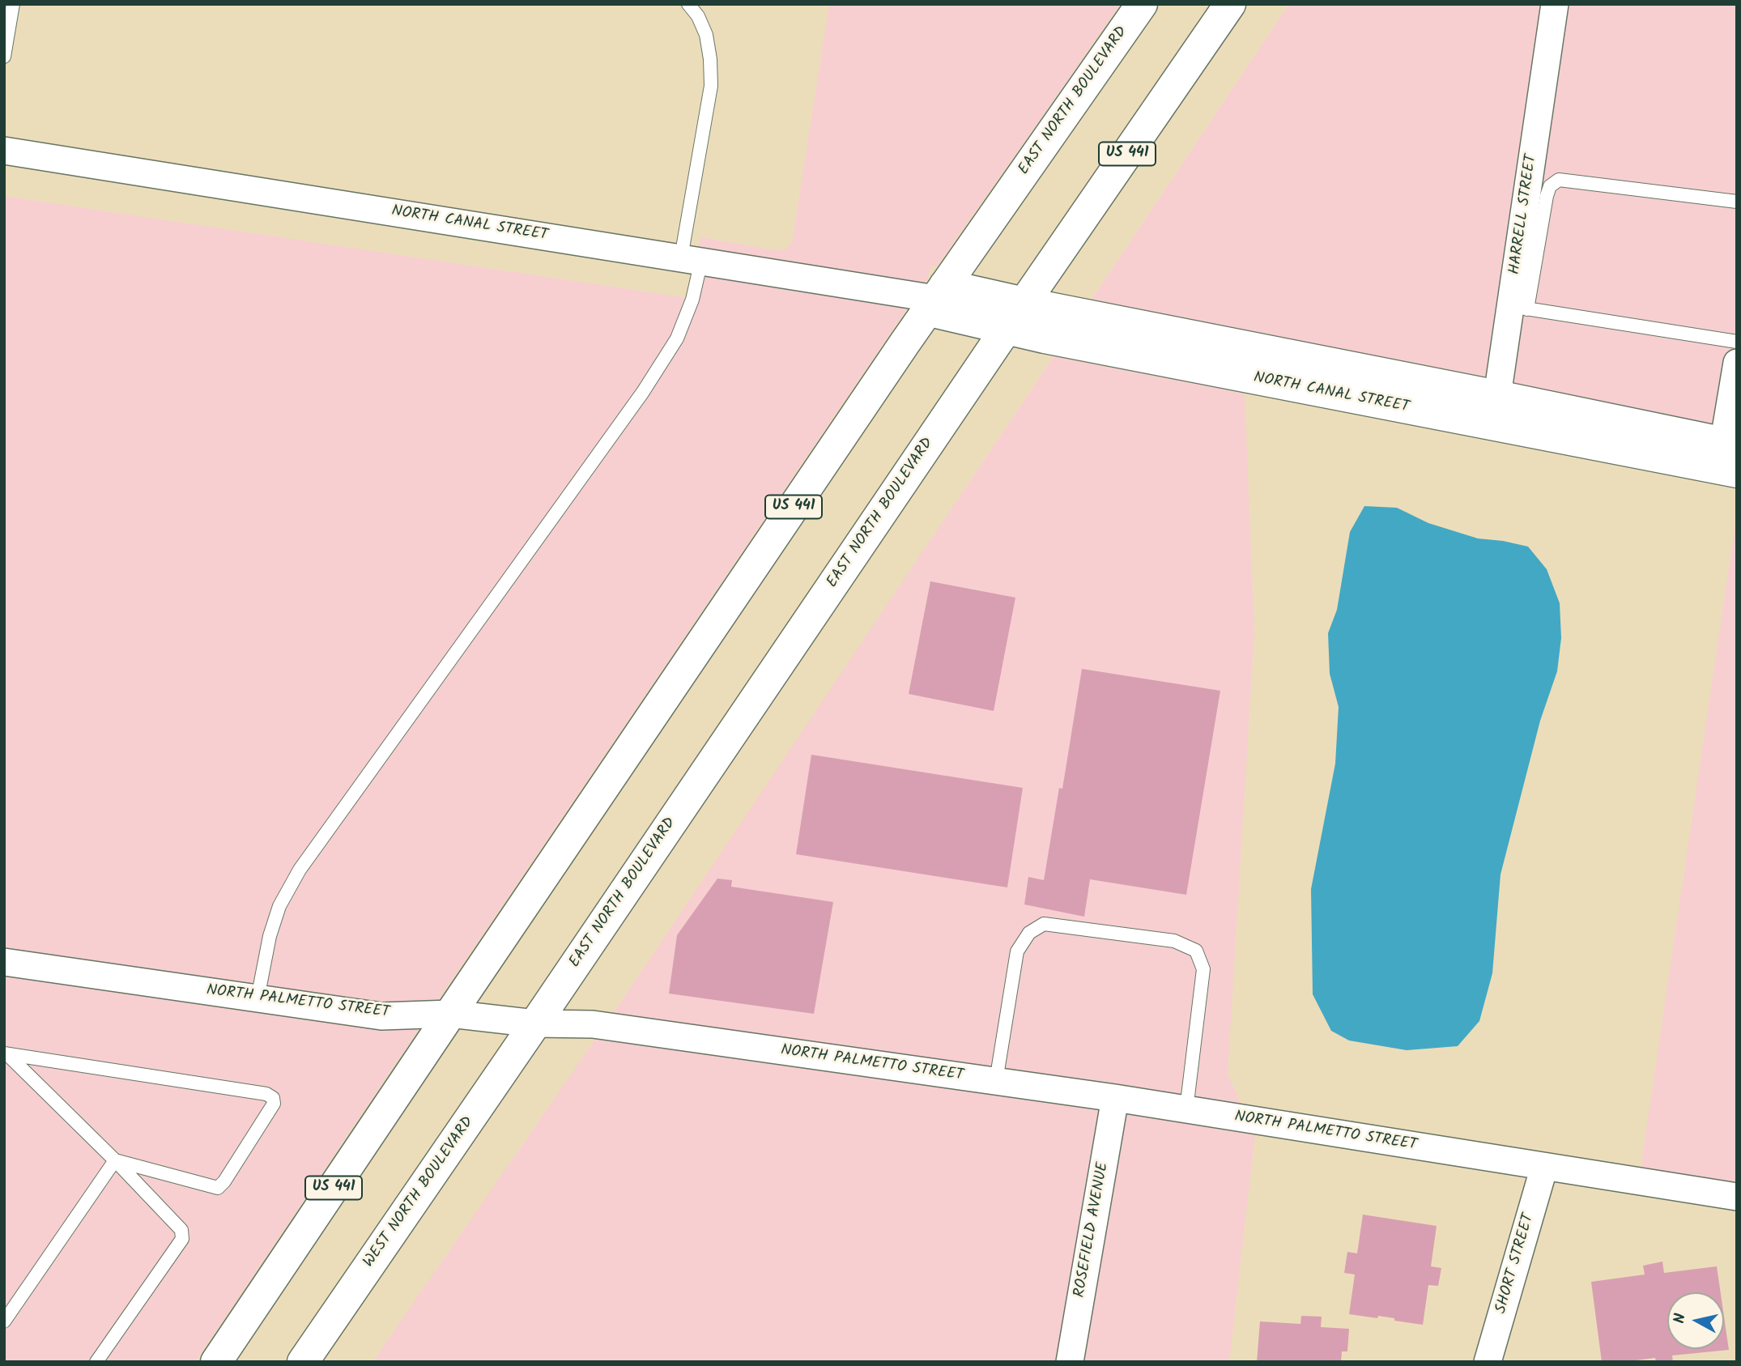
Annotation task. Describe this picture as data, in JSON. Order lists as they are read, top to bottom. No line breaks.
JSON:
{"streets":{"main road":["EAST NORTH BOULEVARD","US 441","NORTH CANAL STREET","WEST NORTH BOULEVARD"],"street":["HARRELL STREET","NORTH PALMETTO STREET","ROSEFIELD AVENUE","SHORT STREET"]},"crossings":[["EAST NORTH BOULEVARD","US 441"],["EAST NORTH BOULEVARD","NORTH CANAL STREET"],["EAST NORTH BOULEVARD","NORTH PALMETTO STREET"],["EAST NORTH BOULEVARD","WEST NORTH BOULEVARD"],["US 441","NORTH PALMETTO STREET"],["HARRELL STREET","NORTH CANAL STREET"],["NORTH PALMETTO STREET","WEST NORTH BOULEVARD"],["NORTH PALMETTO STREET","ROSEFIELD AVENUE"],["NORTH PALMETTO STREET","SHORT STREET"]],"north":"left"}
